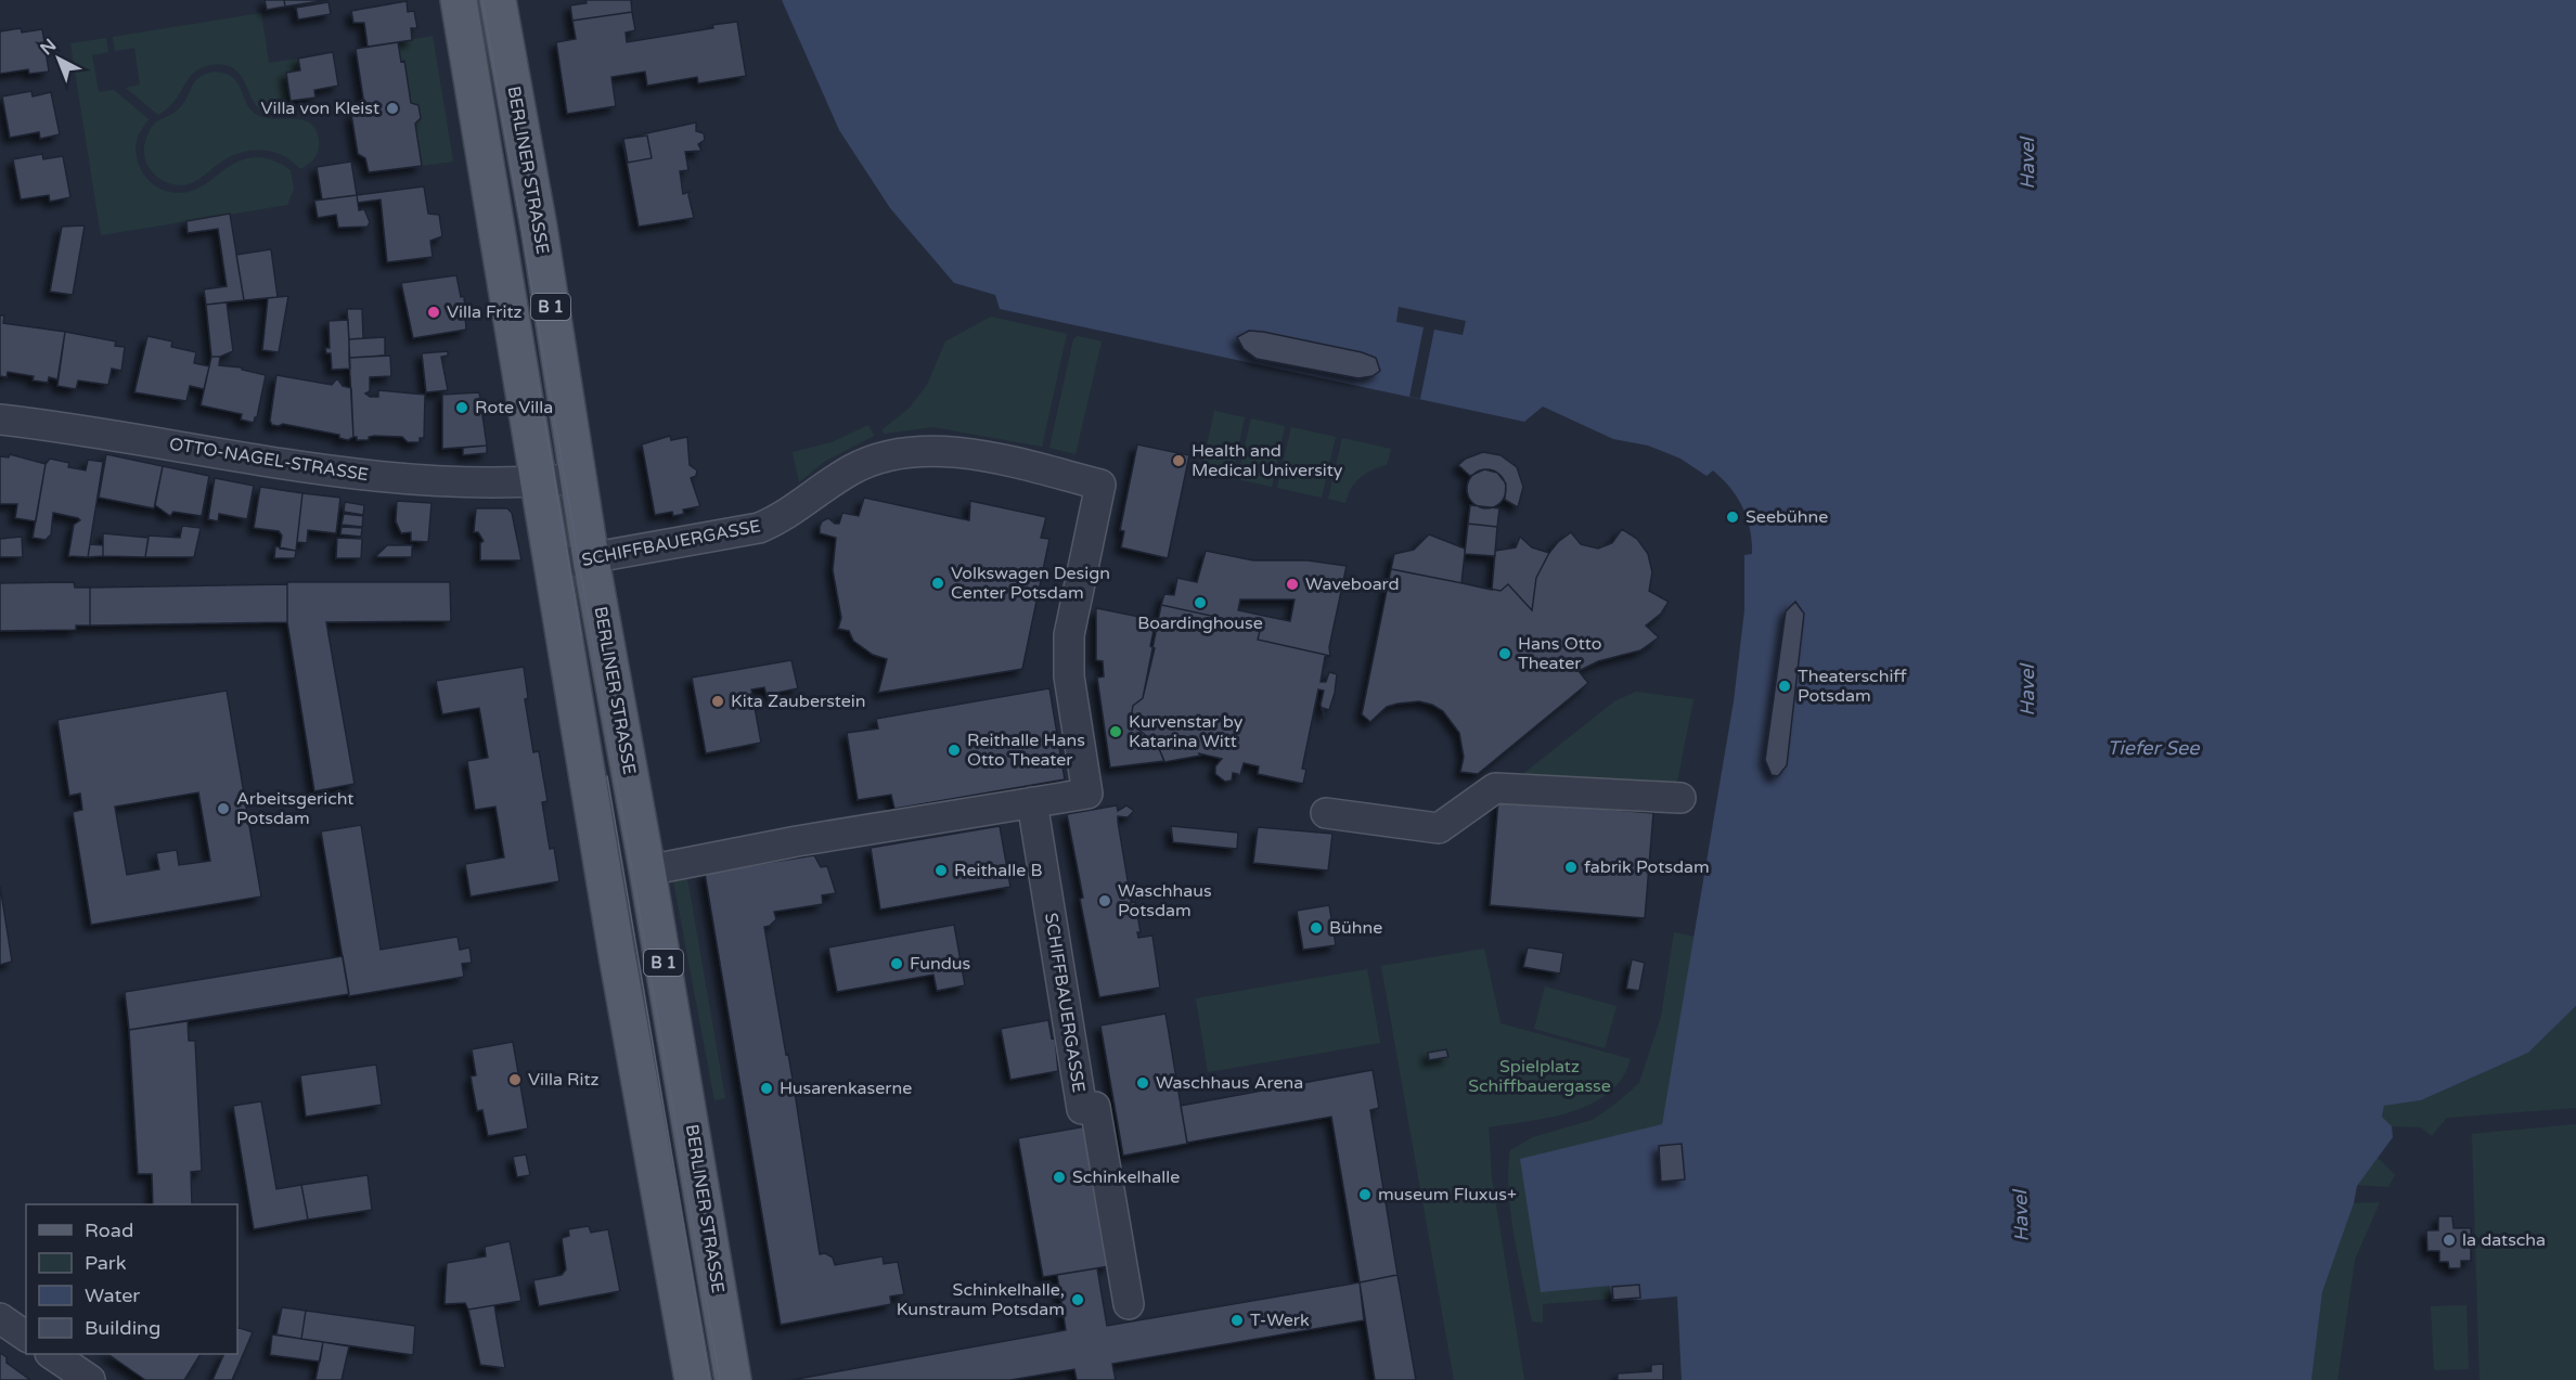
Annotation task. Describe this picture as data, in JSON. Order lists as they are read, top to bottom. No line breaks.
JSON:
{"streets":{"main road":["BERLINER STRASSE","B 1"],"street":["OTTO-NAGEL-STRASSE","SCHIFFBAUERGASSE"]},"crossings":[["BERLINER STRASSE","OTTO-NAGEL-STRASSE"],["BERLINER STRASSE","SCHIFFBAUERGASSE"],["B 1","OTTO-NAGEL-STRASSE"],["B 1","SCHIFFBAUERGASSE"]],"water":["Havel","Tiefer See"],"parks":["Spielplatz Schiffbauergasse"],"places":["Villa von Kleist","Villa Fritz","Rote Villa","Health and Medical University","Seebühne","Volkswagen Design Center Potsdam","Waveboard","Boardinghouse","Hans Otto Theater","Theaterschiff Potsdam","Kita Zauberstein","Kurvenstar by Katarina Witt","Reithalle Hans Otto Theater","Arbeitsgericht Potsdam","fabrik Potsdam","Reithalle B","Waschhaus Potsdam","Bühne","Fundus","Villa Ritz","Waschhaus Arena","Husarenkaserne","Schinkelhalle","museum Fluxus+","la datscha","Schinkelhalle, Kunstraum Potsdam","T-Werk"],"legend":["Road","Park","Water","Building"],"north":"top left"}
